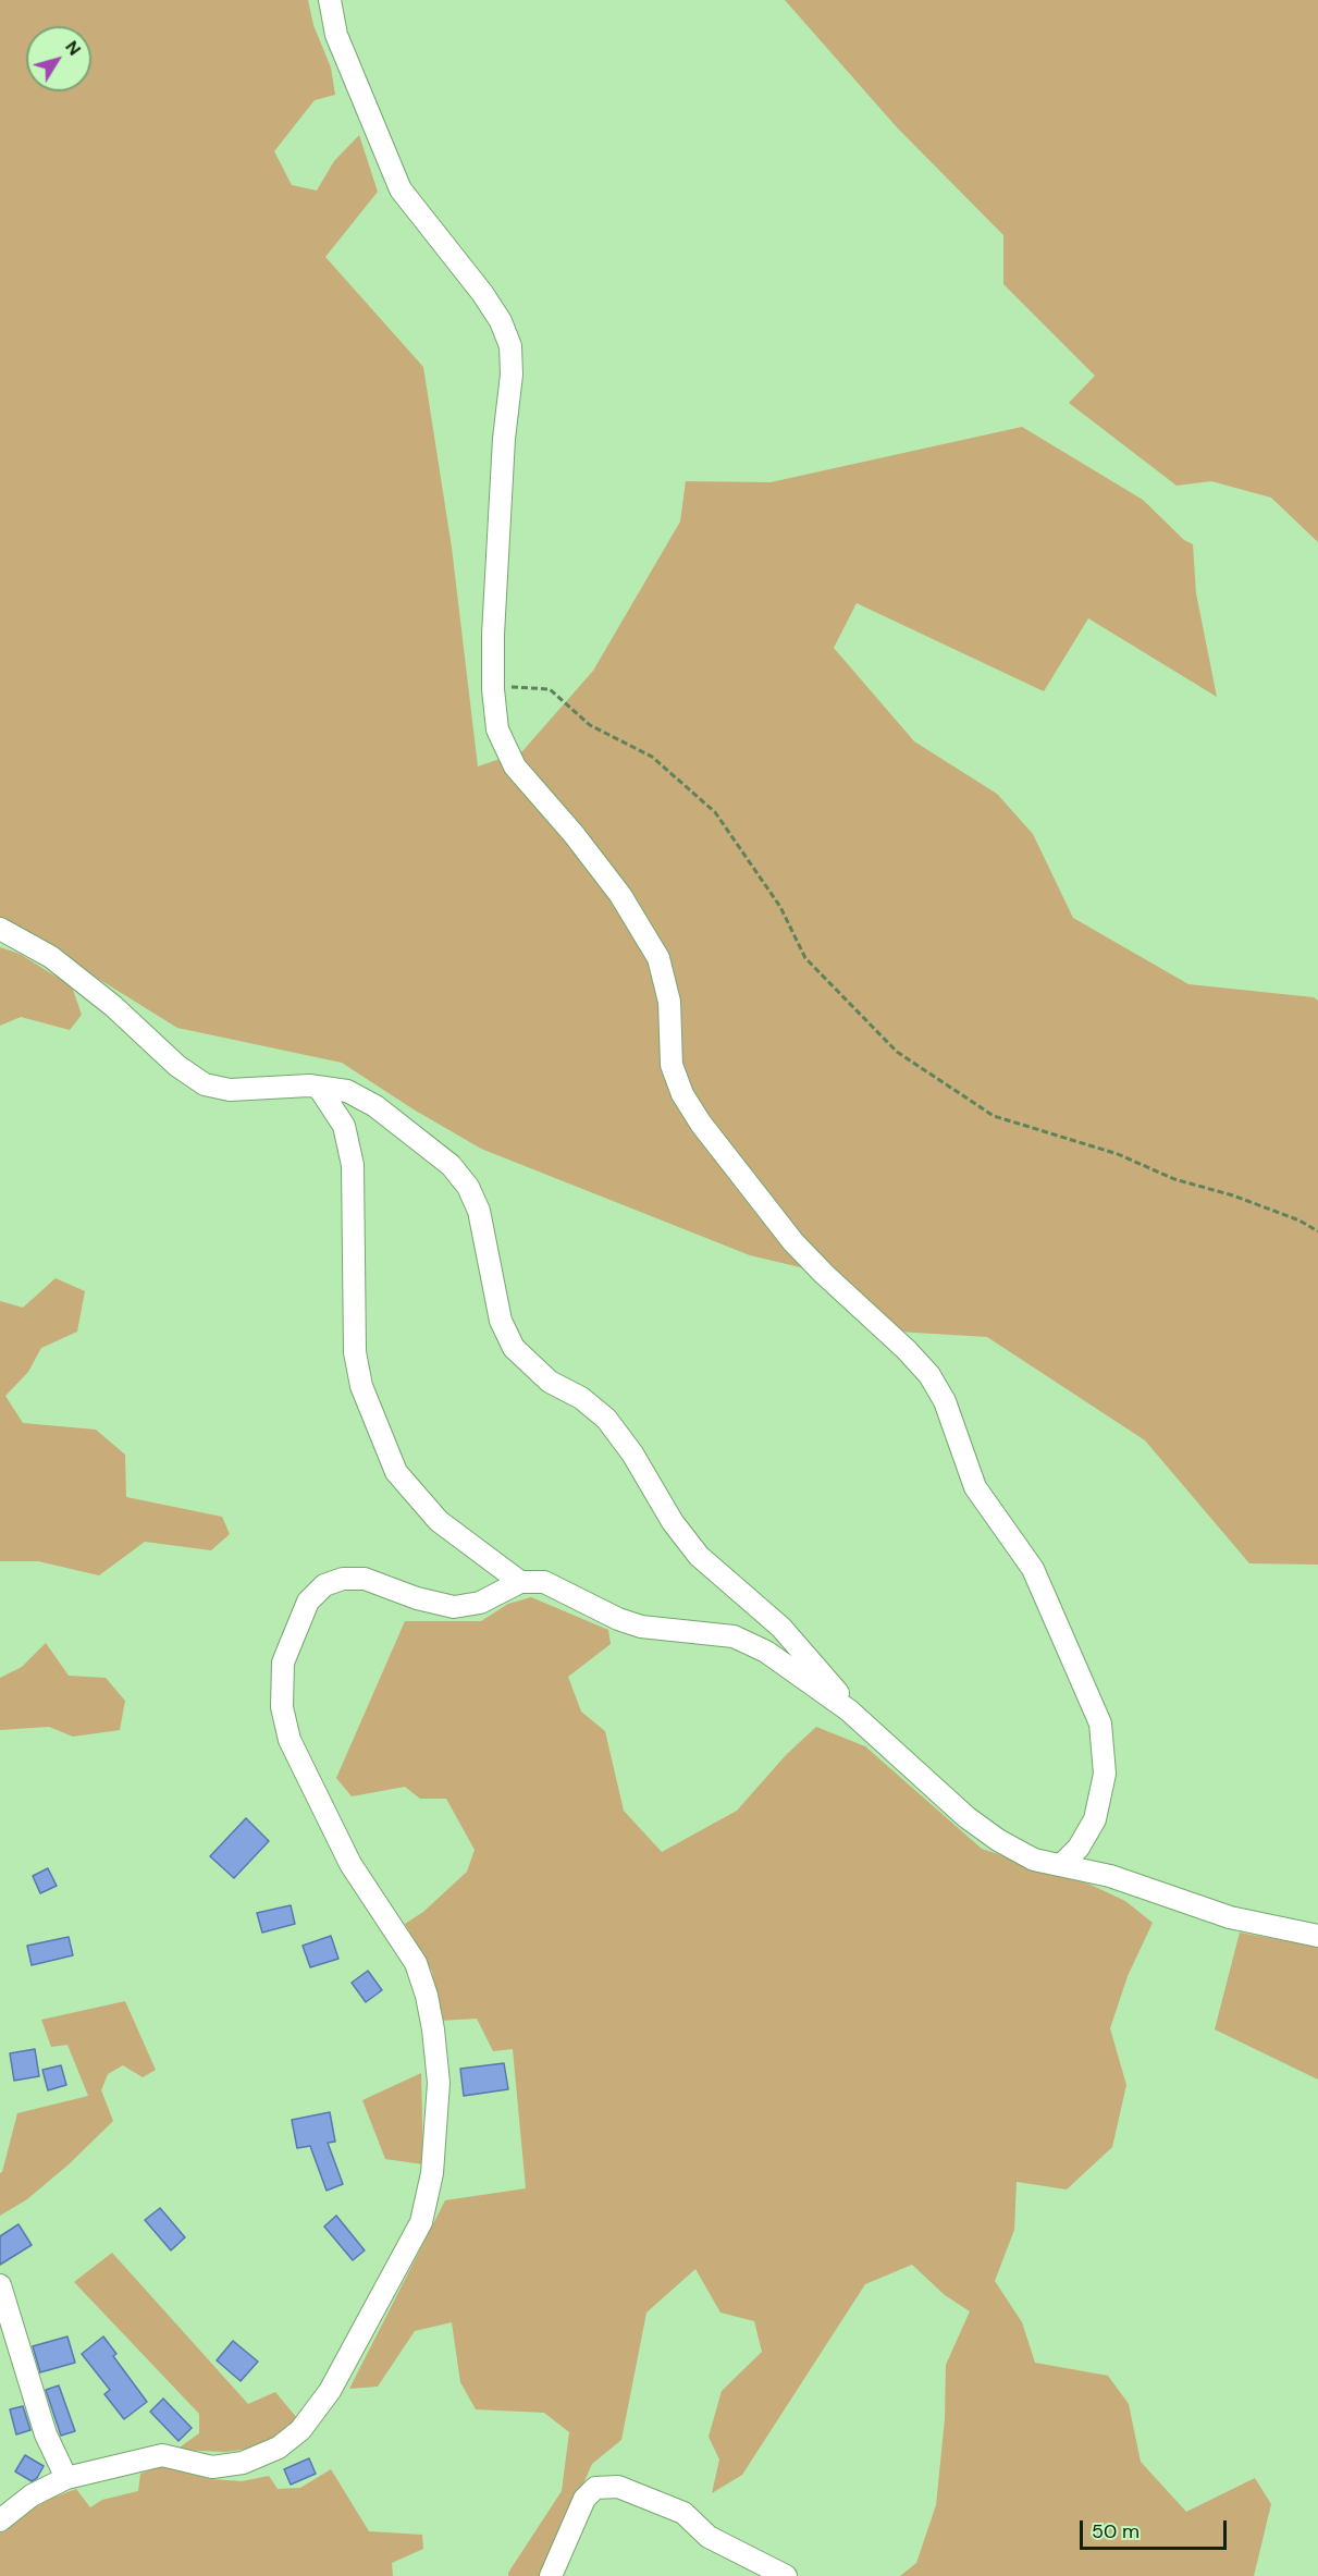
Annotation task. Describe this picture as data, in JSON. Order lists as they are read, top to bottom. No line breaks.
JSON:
{"scale_bar":"50 m","north":"top right"}
